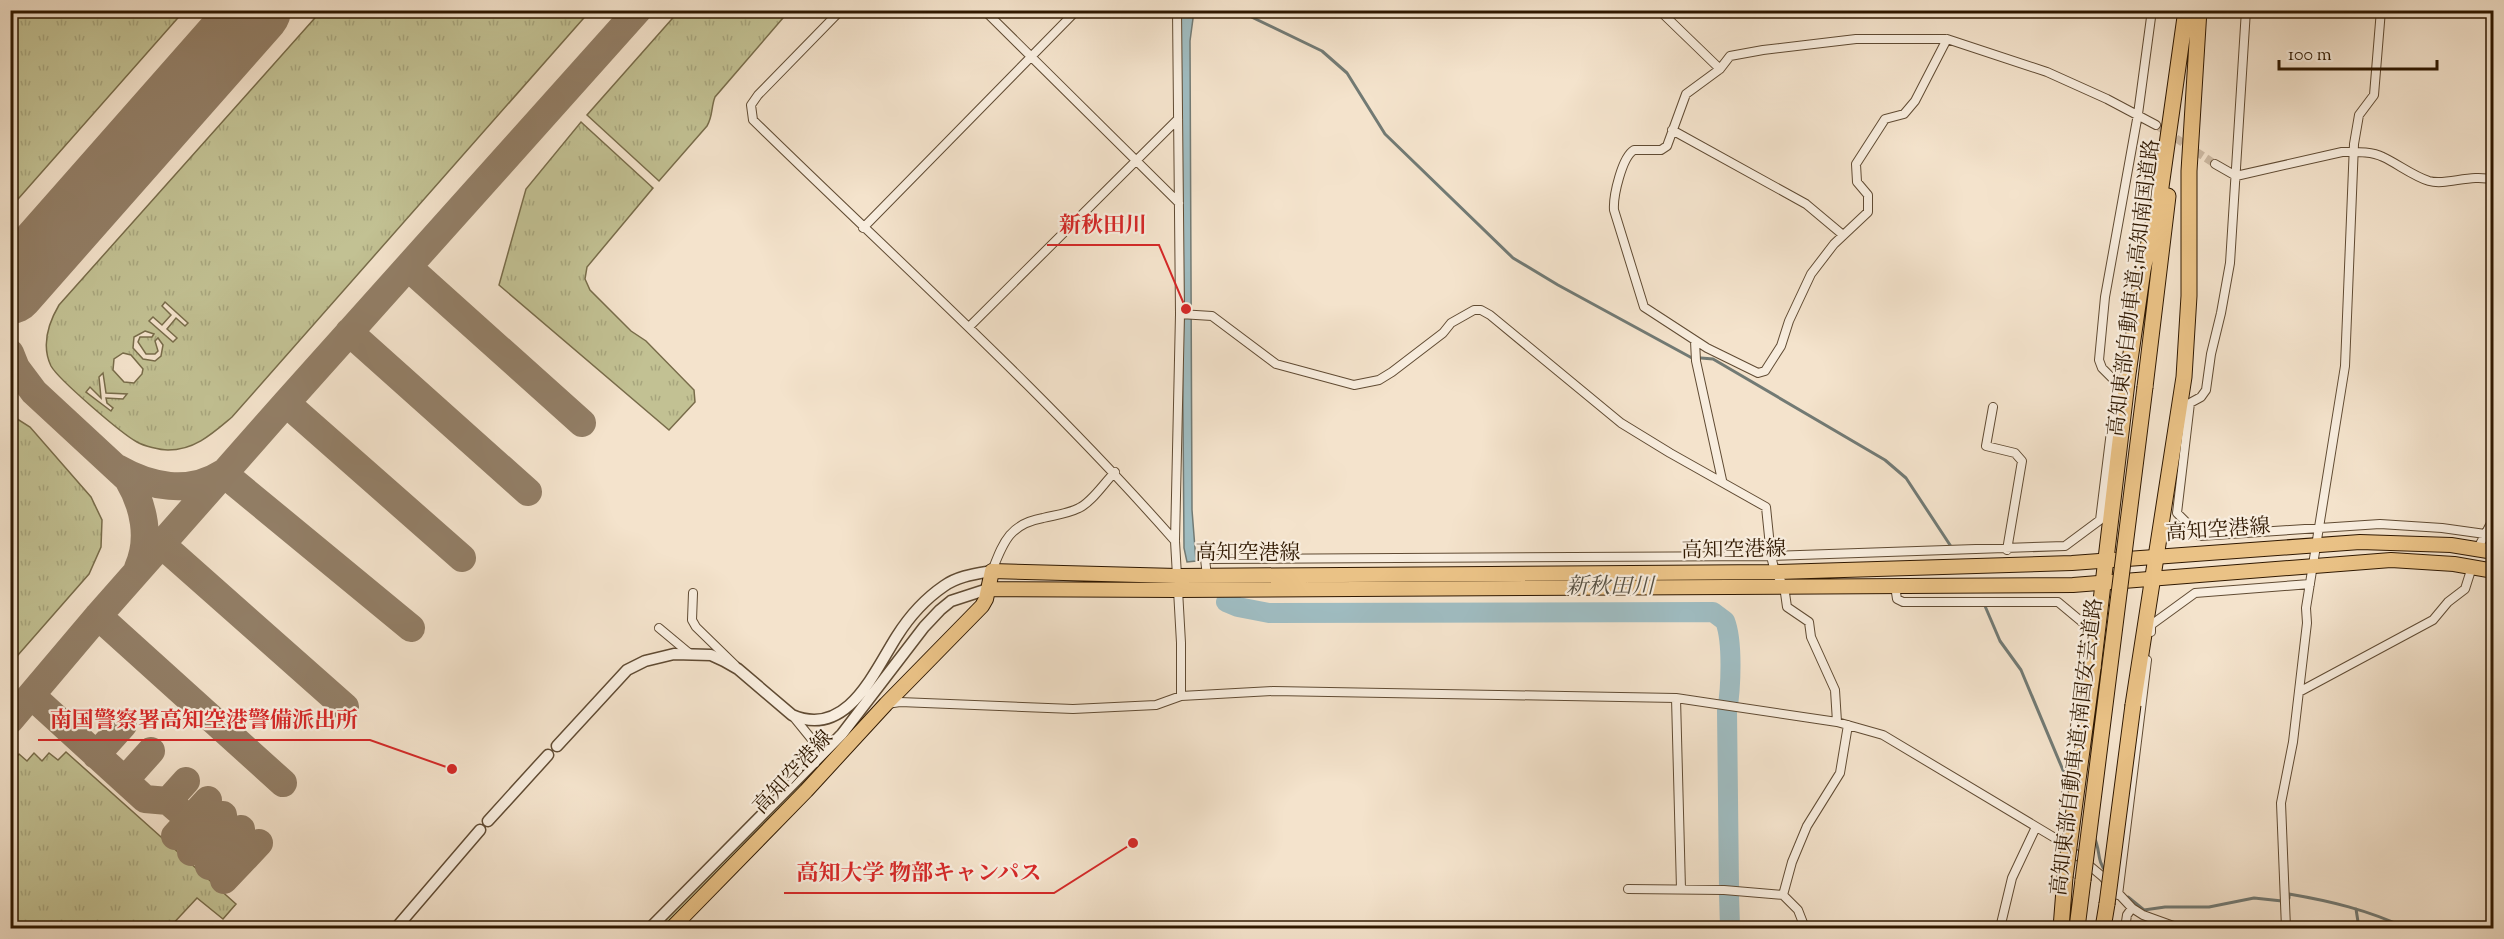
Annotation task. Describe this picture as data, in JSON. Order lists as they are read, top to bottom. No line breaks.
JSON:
{"streets":{"highway":["高知東部自動車道;高知南国道路","高知東部自動車道;南国安芸道路"],"main road":["高知空港線"]},"crossings":[["高知東部自動車道;高知南国道路","高知東部自動車道;南国安芸道路"]],"water":["新秋田川"],"places":["新秋田川","南国警察署高知空港警備派出所","高知大学 物部キャンパス"],"scale_bar":"100 m"}
